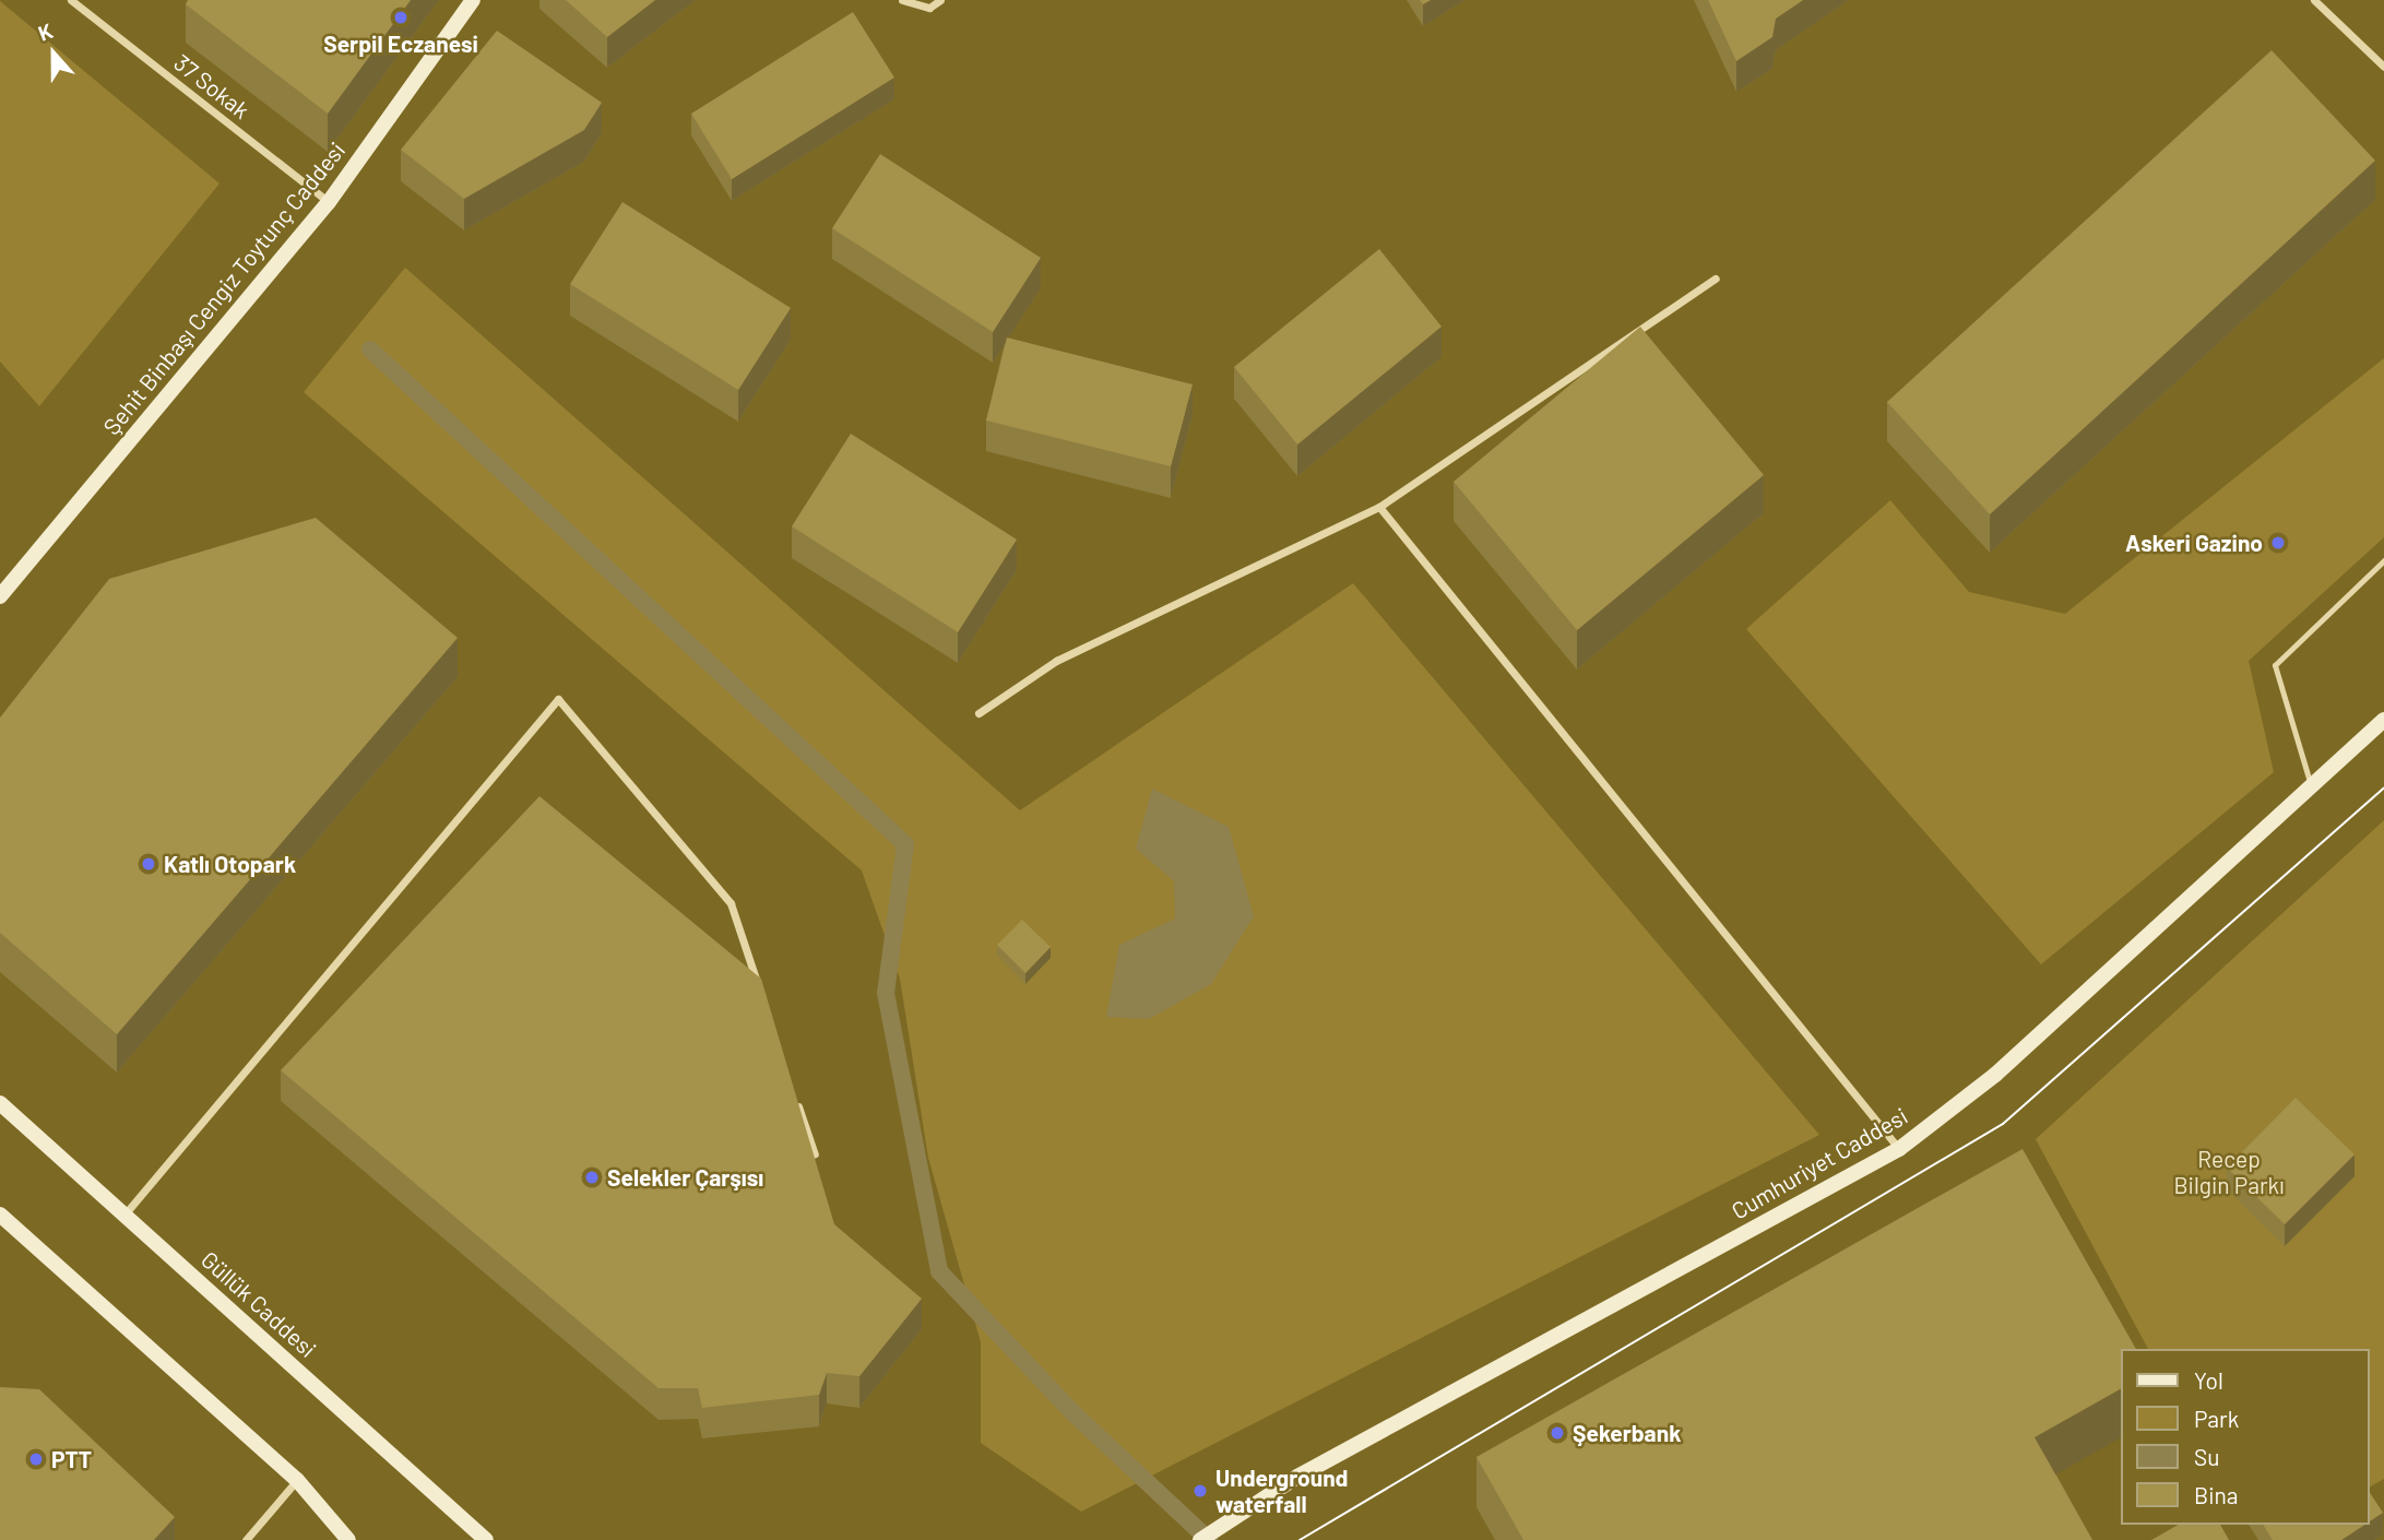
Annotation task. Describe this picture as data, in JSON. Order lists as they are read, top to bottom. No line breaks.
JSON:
{"streets":{"main road":["Şehit Binbaşı Cengiz Toytunç Caddesi","Cumhuriyet Caddesi","Güllük Caddesi"],"street":["37 Sokak"]},"crossings":[["37 Sokak","Şehit Binbaşı Cengiz Toytunç Caddesi"]],"parks":["Recep Bilgin Parkı"],"places":["Serpil Eczanesi","Askeri Gazino","Katlı Otopark","Selekler Çarşısı","Şekerbank","PTT","Underground waterfall"],"legend":["Yol","Park","Su","Bina"],"north":"top"}
